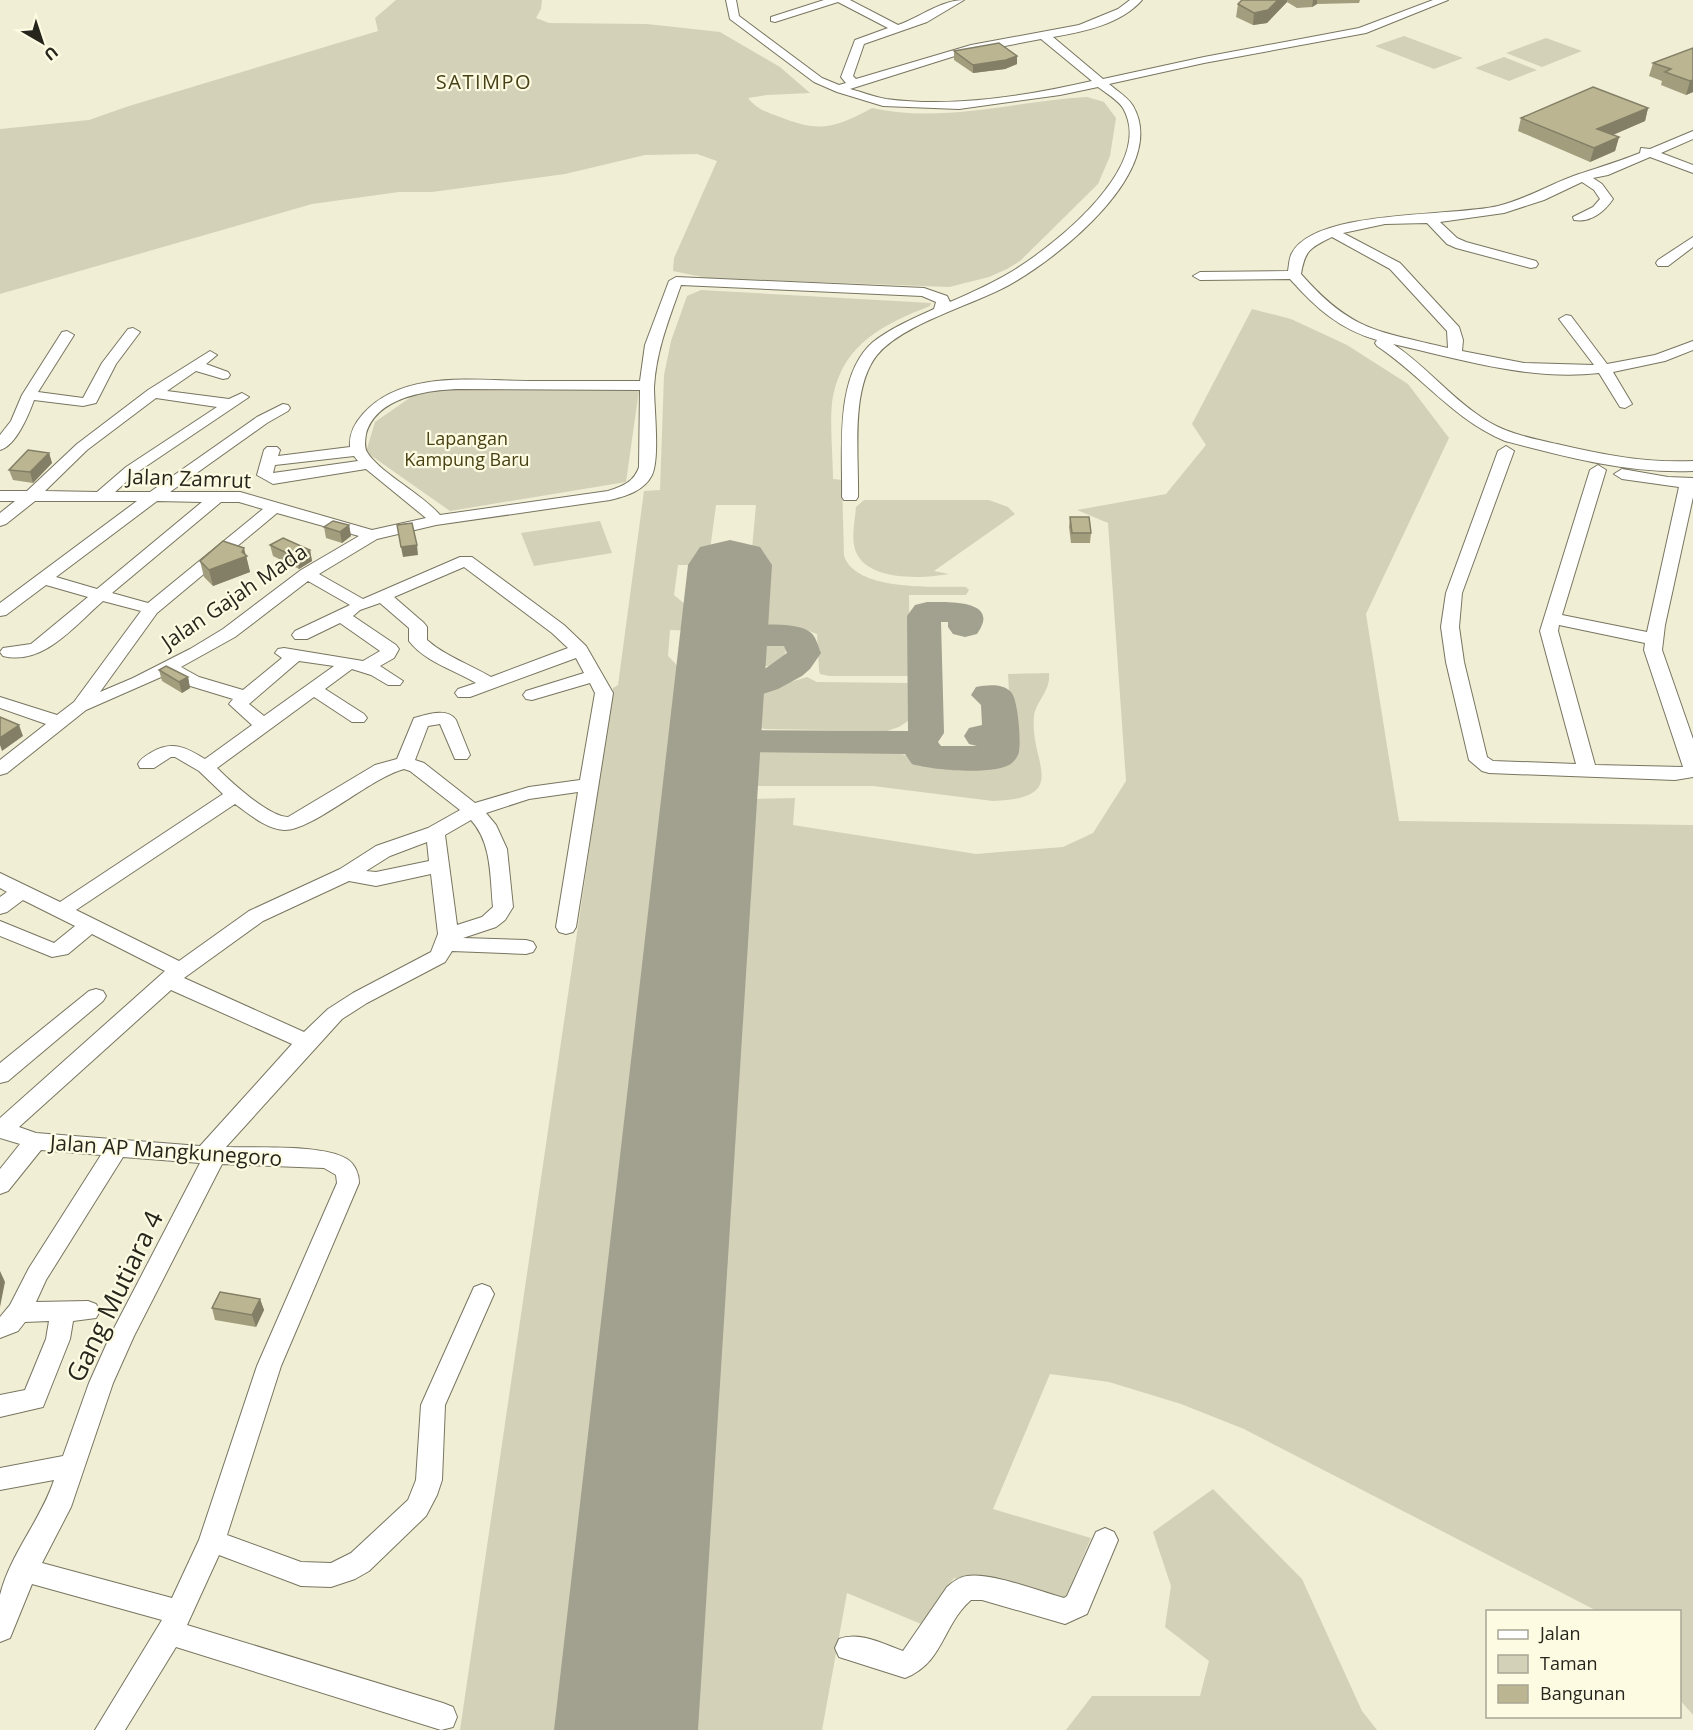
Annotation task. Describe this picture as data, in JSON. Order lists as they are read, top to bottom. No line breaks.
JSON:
{"streets":{"street":["Jalan Zamrut","Jalan Gajah Mada","Jalan AP Mangkunegoro","Gang Mutiara 4"]},"crossings":[["Jalan Zamrut","Jalan Gajah Mada"],["Jalan AP Mangkunegoro","Gang Mutiara 4"]],"districts":["SATIMPO"],"parks":["Lapangan Kampung Baru"],"legend":["Jalan","Taman","Bangunan"],"north":"bottom right"}
